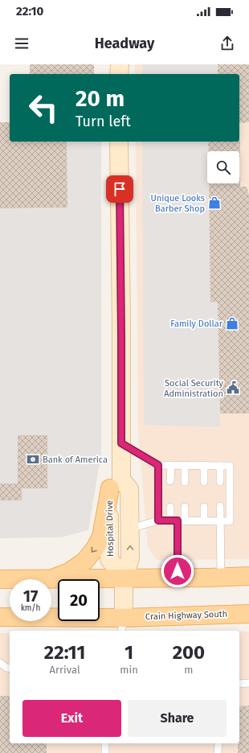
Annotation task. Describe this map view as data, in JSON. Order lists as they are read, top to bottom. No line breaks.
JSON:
{"streets":{"main road":["Crain Highway South"],"street":["Hospital Drive"]},"places":{"shop":["Unique Looks Barber Shop","Family Dollar"],"public building":["Social Security Administration"],"bank":["Bank of America"]},"page":{"status":"22:10","header":"Headway","turn":["20 m","Turn left"],"speed":"17 km/h","limit":"20","eta":["22:11","Arrival","1","min","200","m"],"buttons":["Exit","Share"]}}
